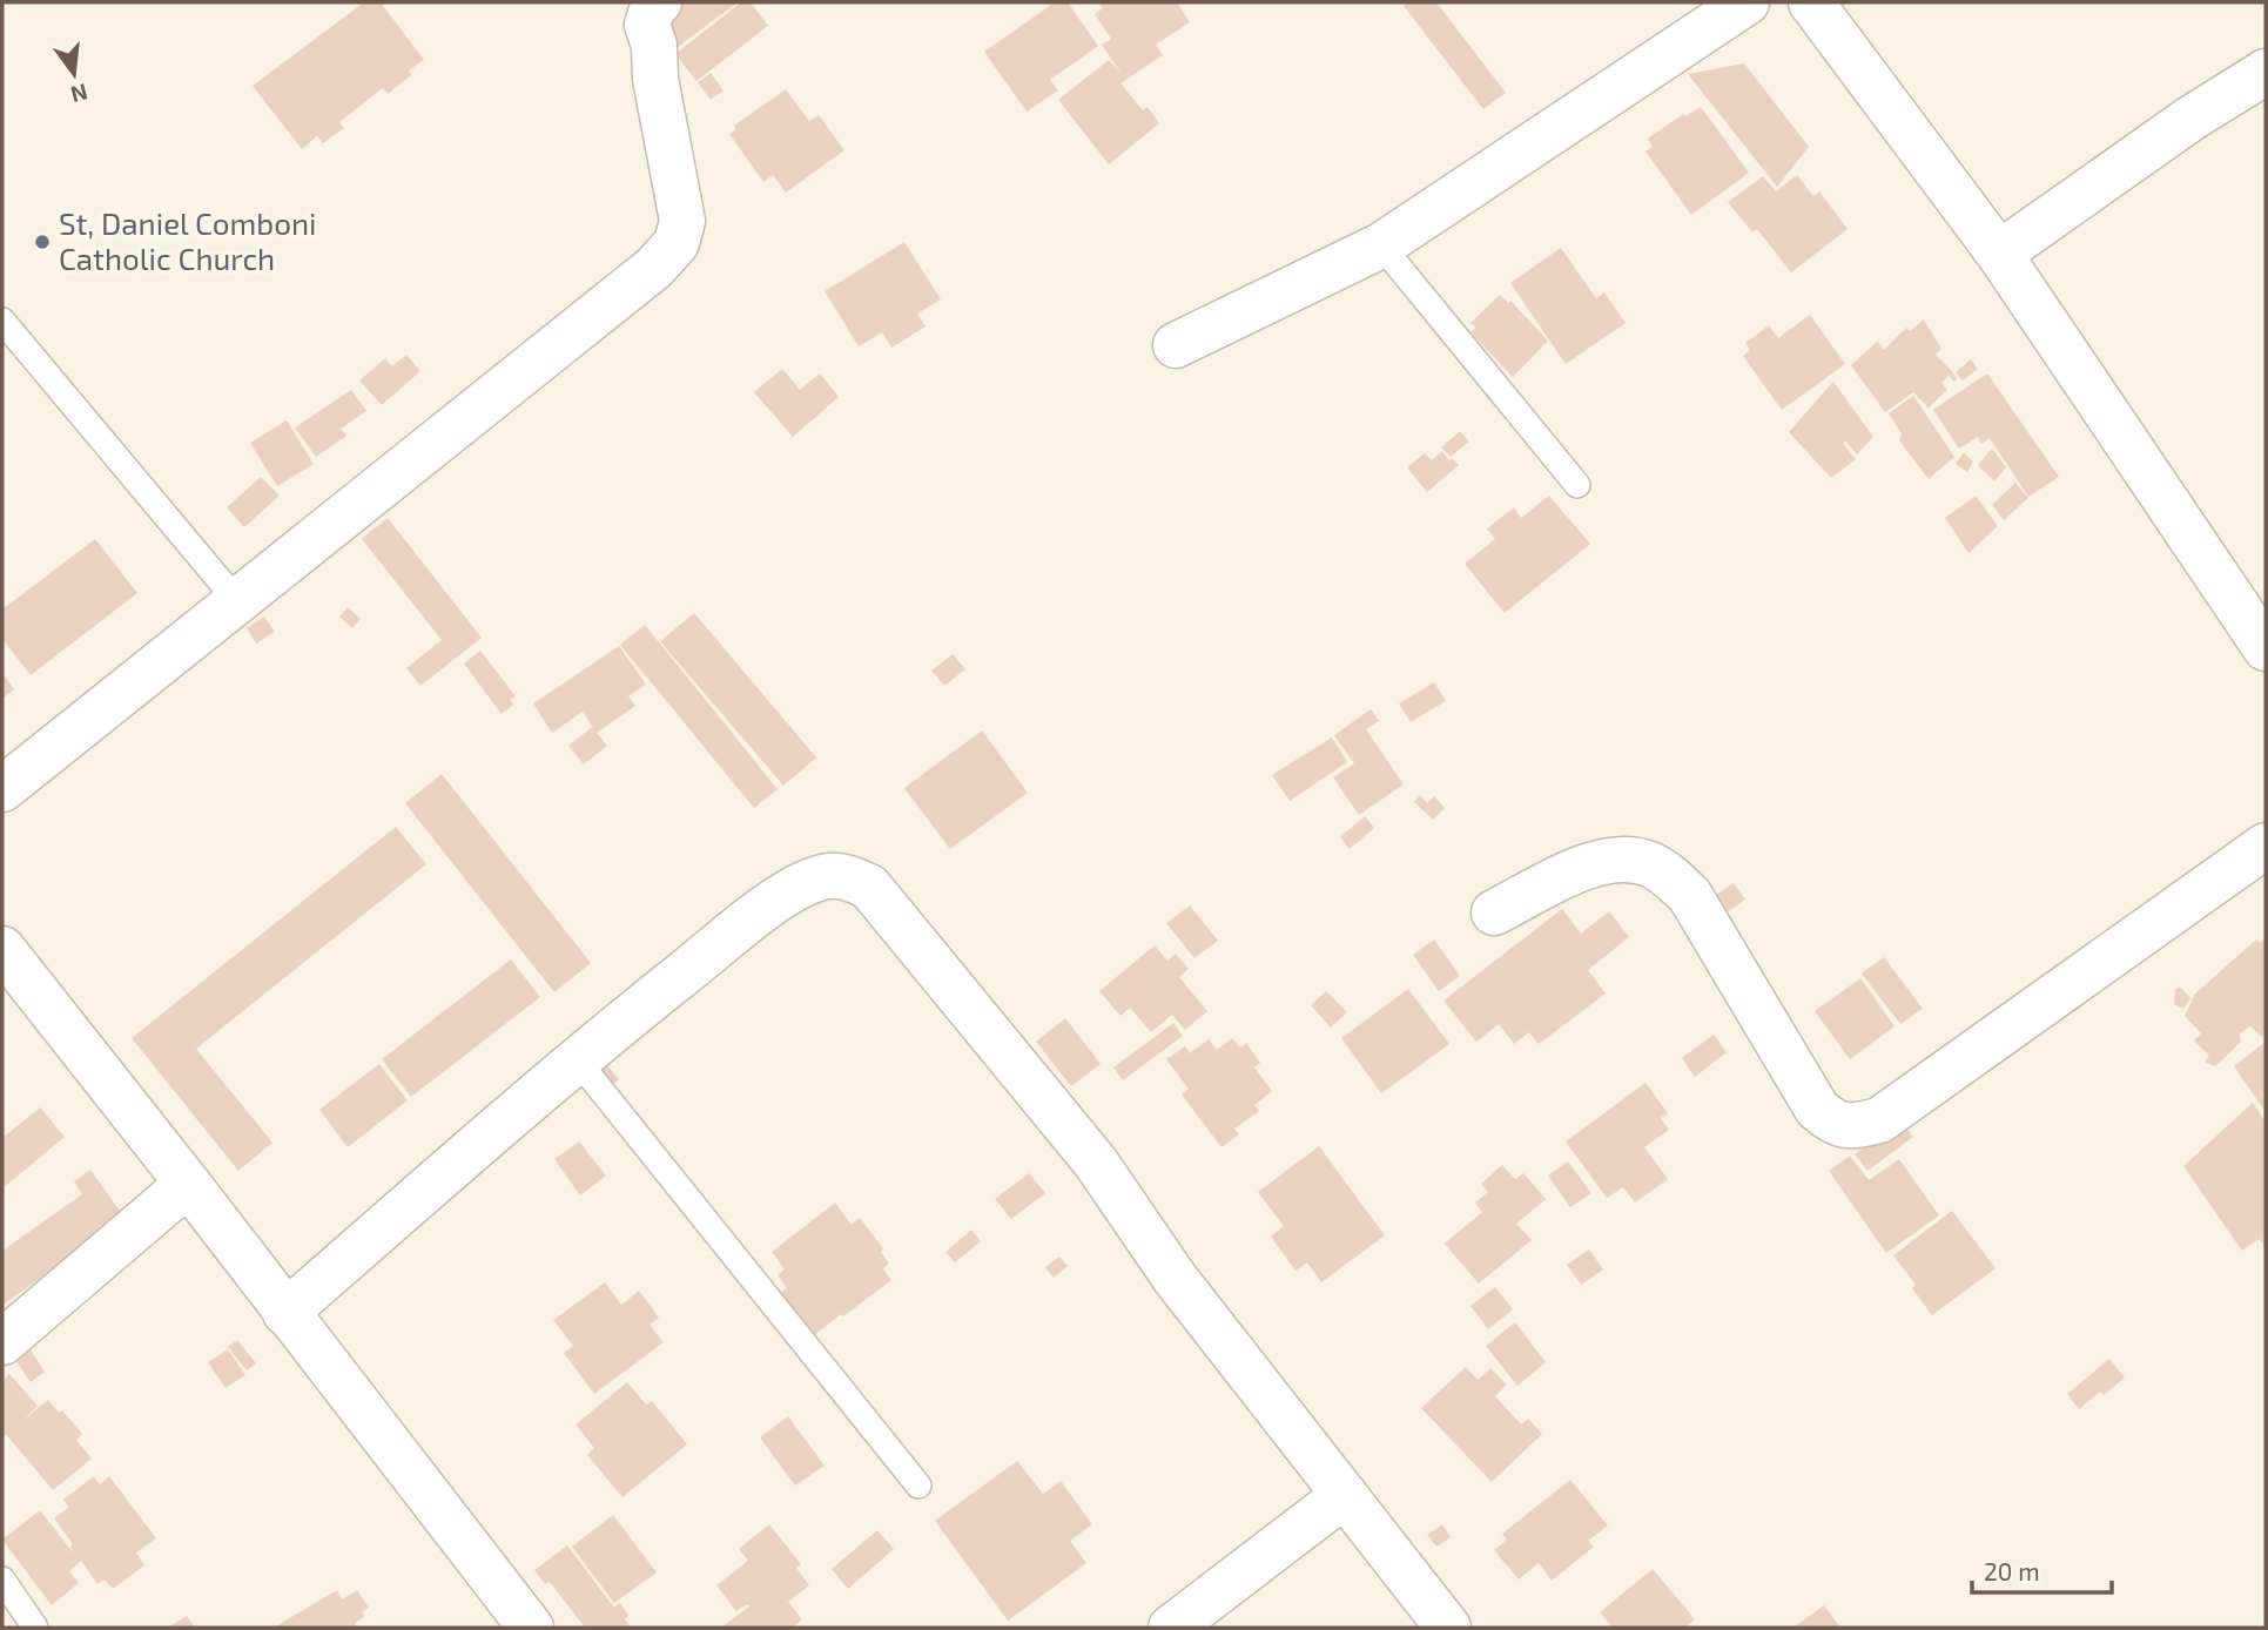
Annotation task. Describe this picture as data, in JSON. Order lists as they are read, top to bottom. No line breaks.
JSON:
{"places":["St, Daniel Comboni Catholic Church"],"scale_bar":"20 m","north":"bottom"}
